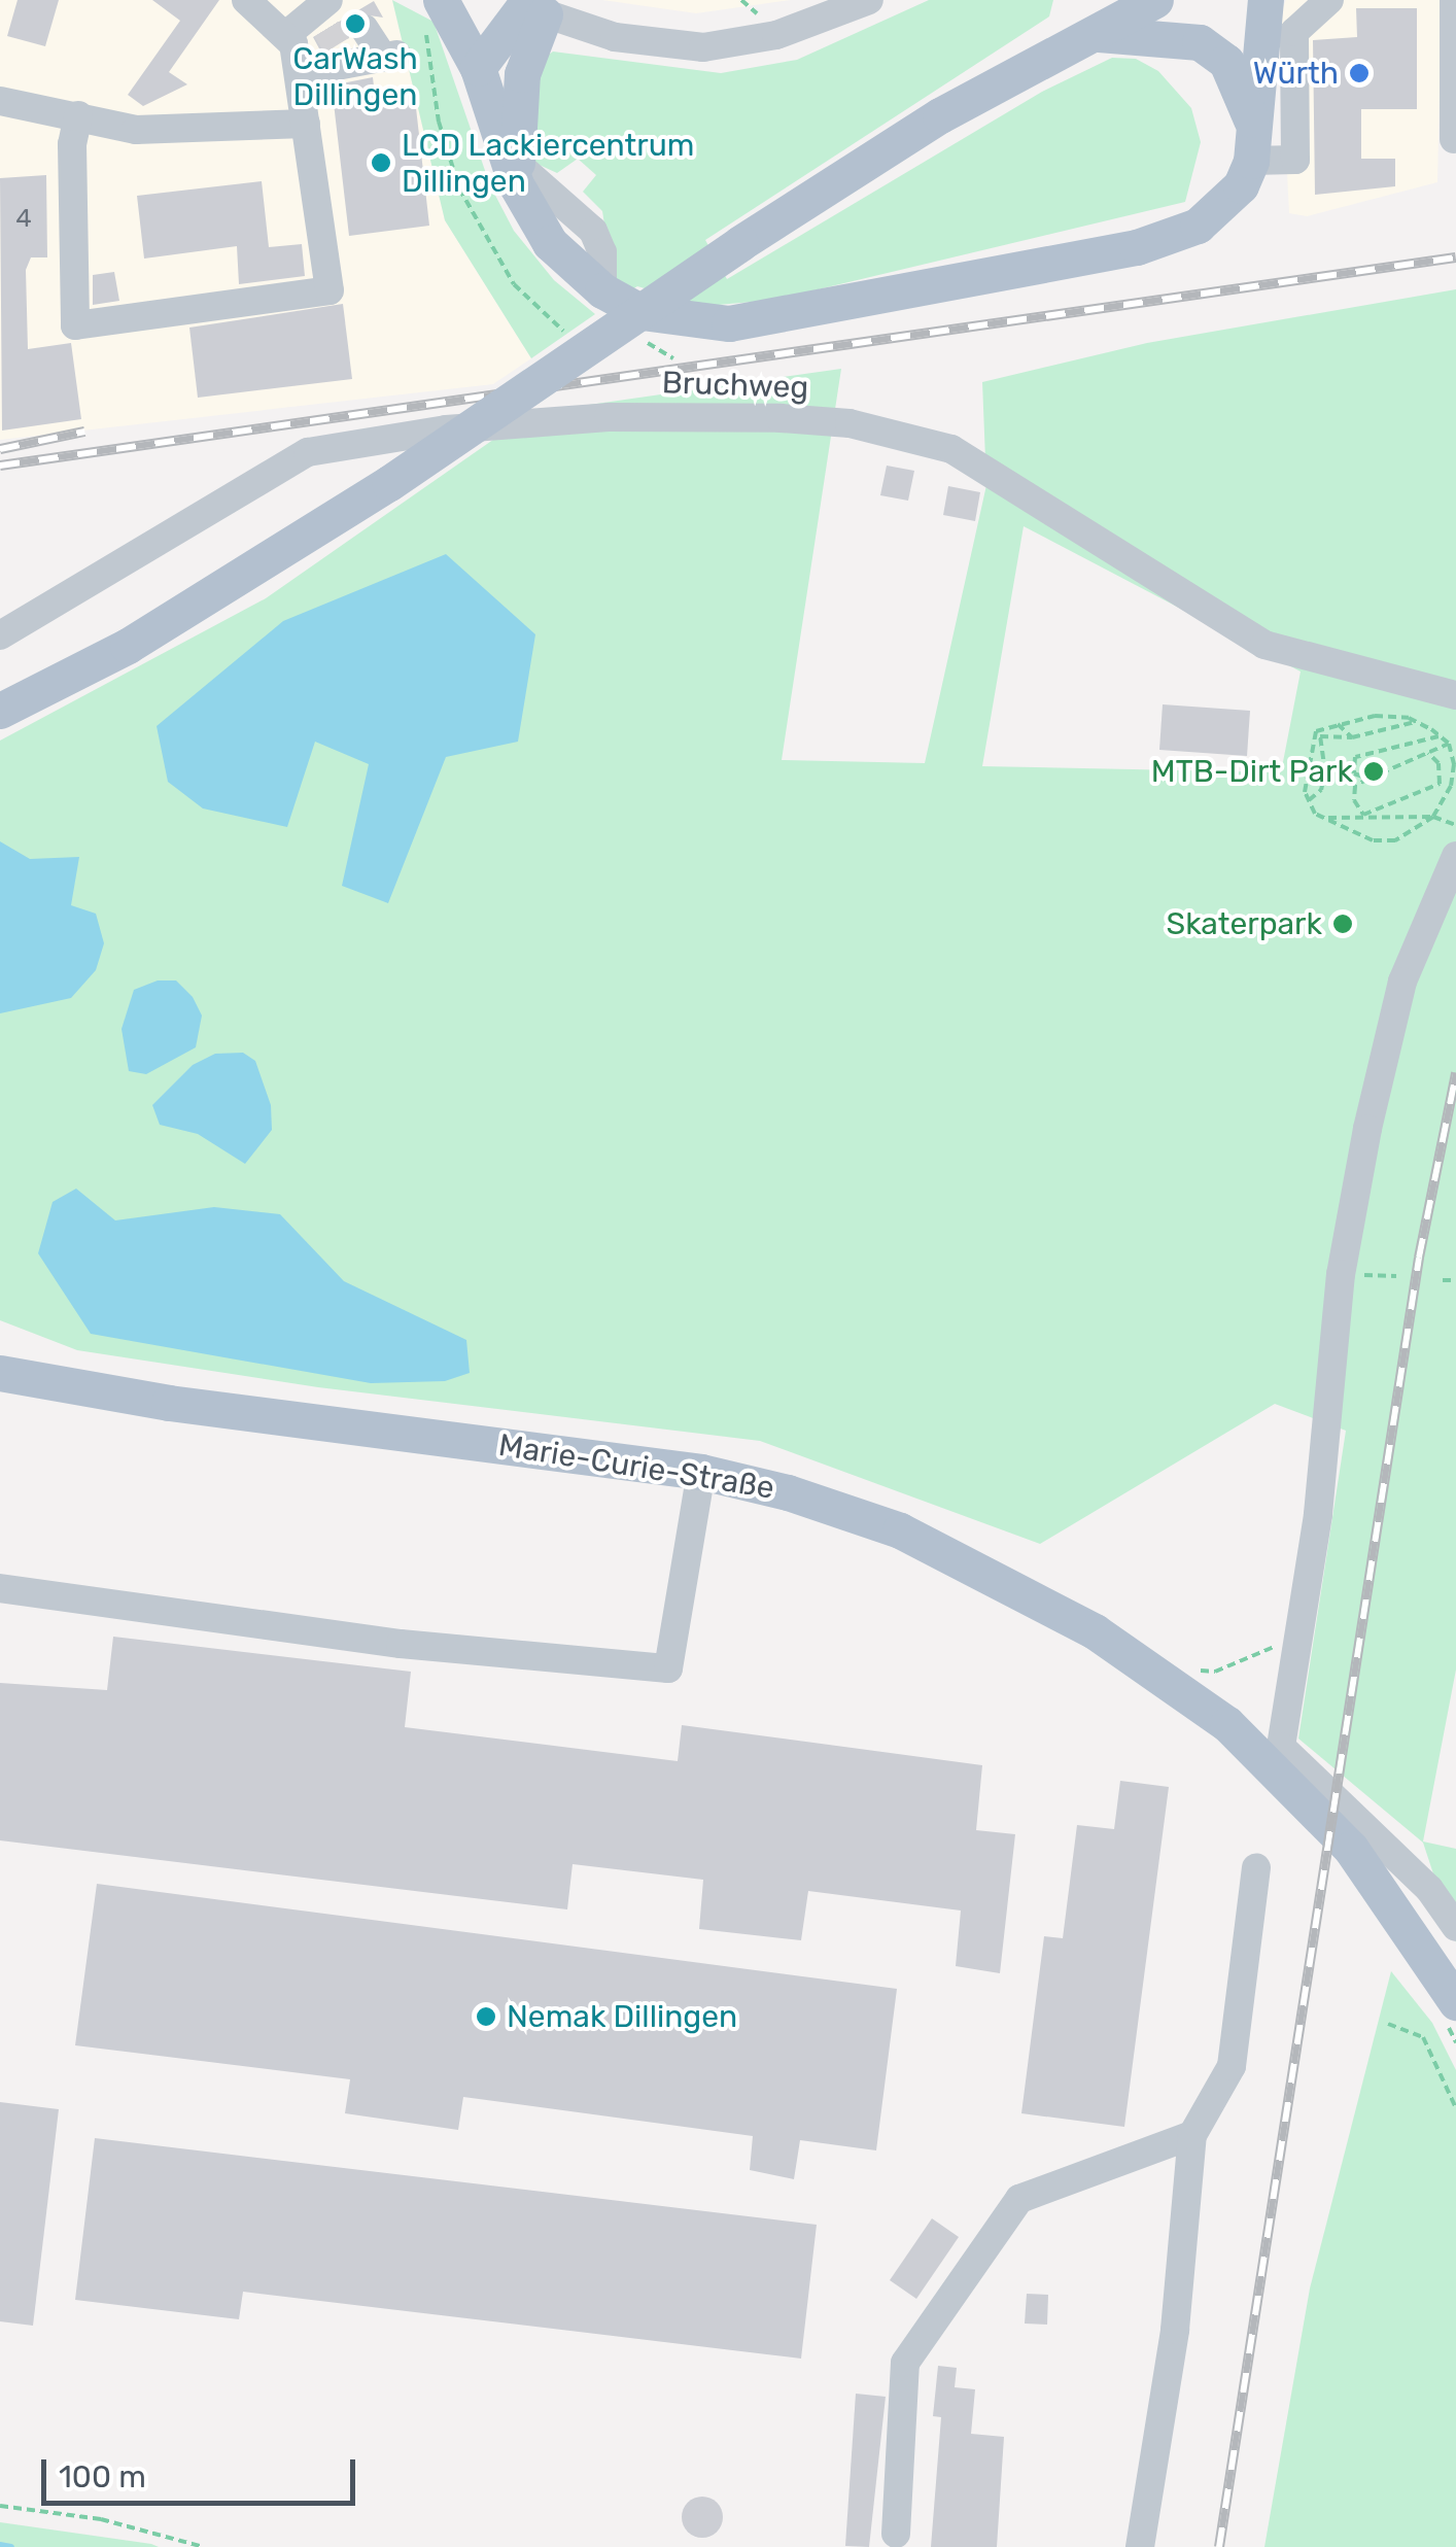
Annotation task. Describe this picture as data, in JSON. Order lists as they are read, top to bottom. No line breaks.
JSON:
{"streets":{"main road":["Marie-Curie-Straße"],"street":["Bruchweg"]},"places":["CarWash Dillingen","Würth","LCD Lackiercentrum Dillingen","MTB-Dirt Park","Skaterpark","Nemak Dillingen"],"house_numbers":["4"],"scale_bar":"100 m"}
